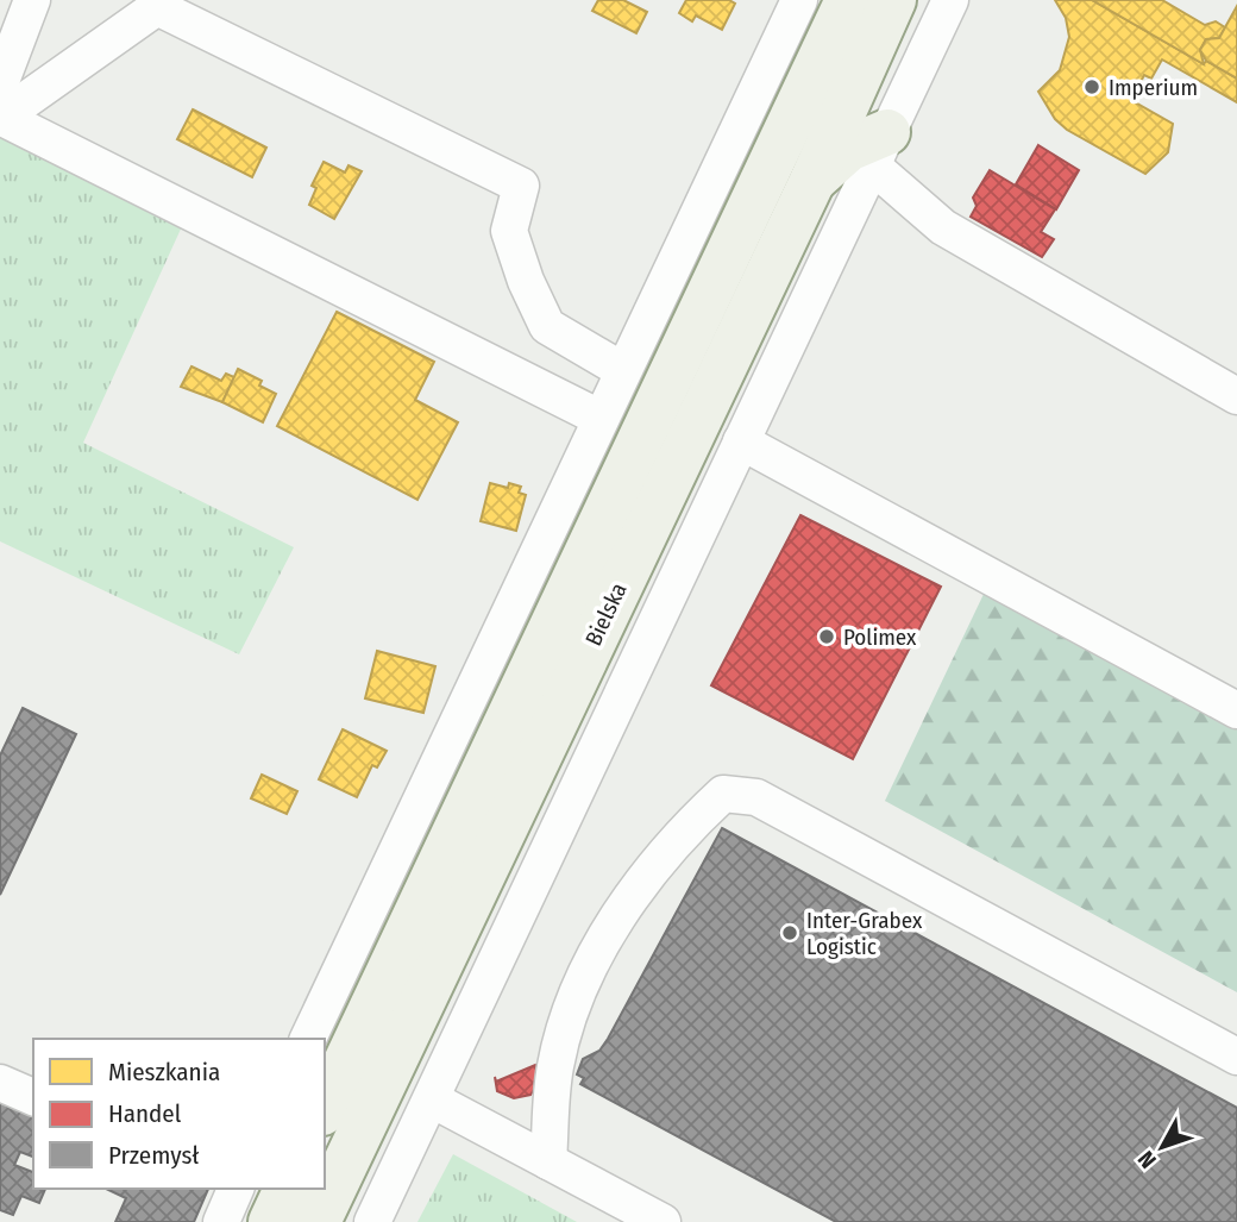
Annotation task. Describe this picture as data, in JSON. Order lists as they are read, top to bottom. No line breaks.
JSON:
{"streets":{"main road":["Bielska"]},"places":["Imperium","Polimex","Inter-Grabex Logistic"],"legend":["Mieszkania","Handel","Przemysł"],"north":"bottom left"}
